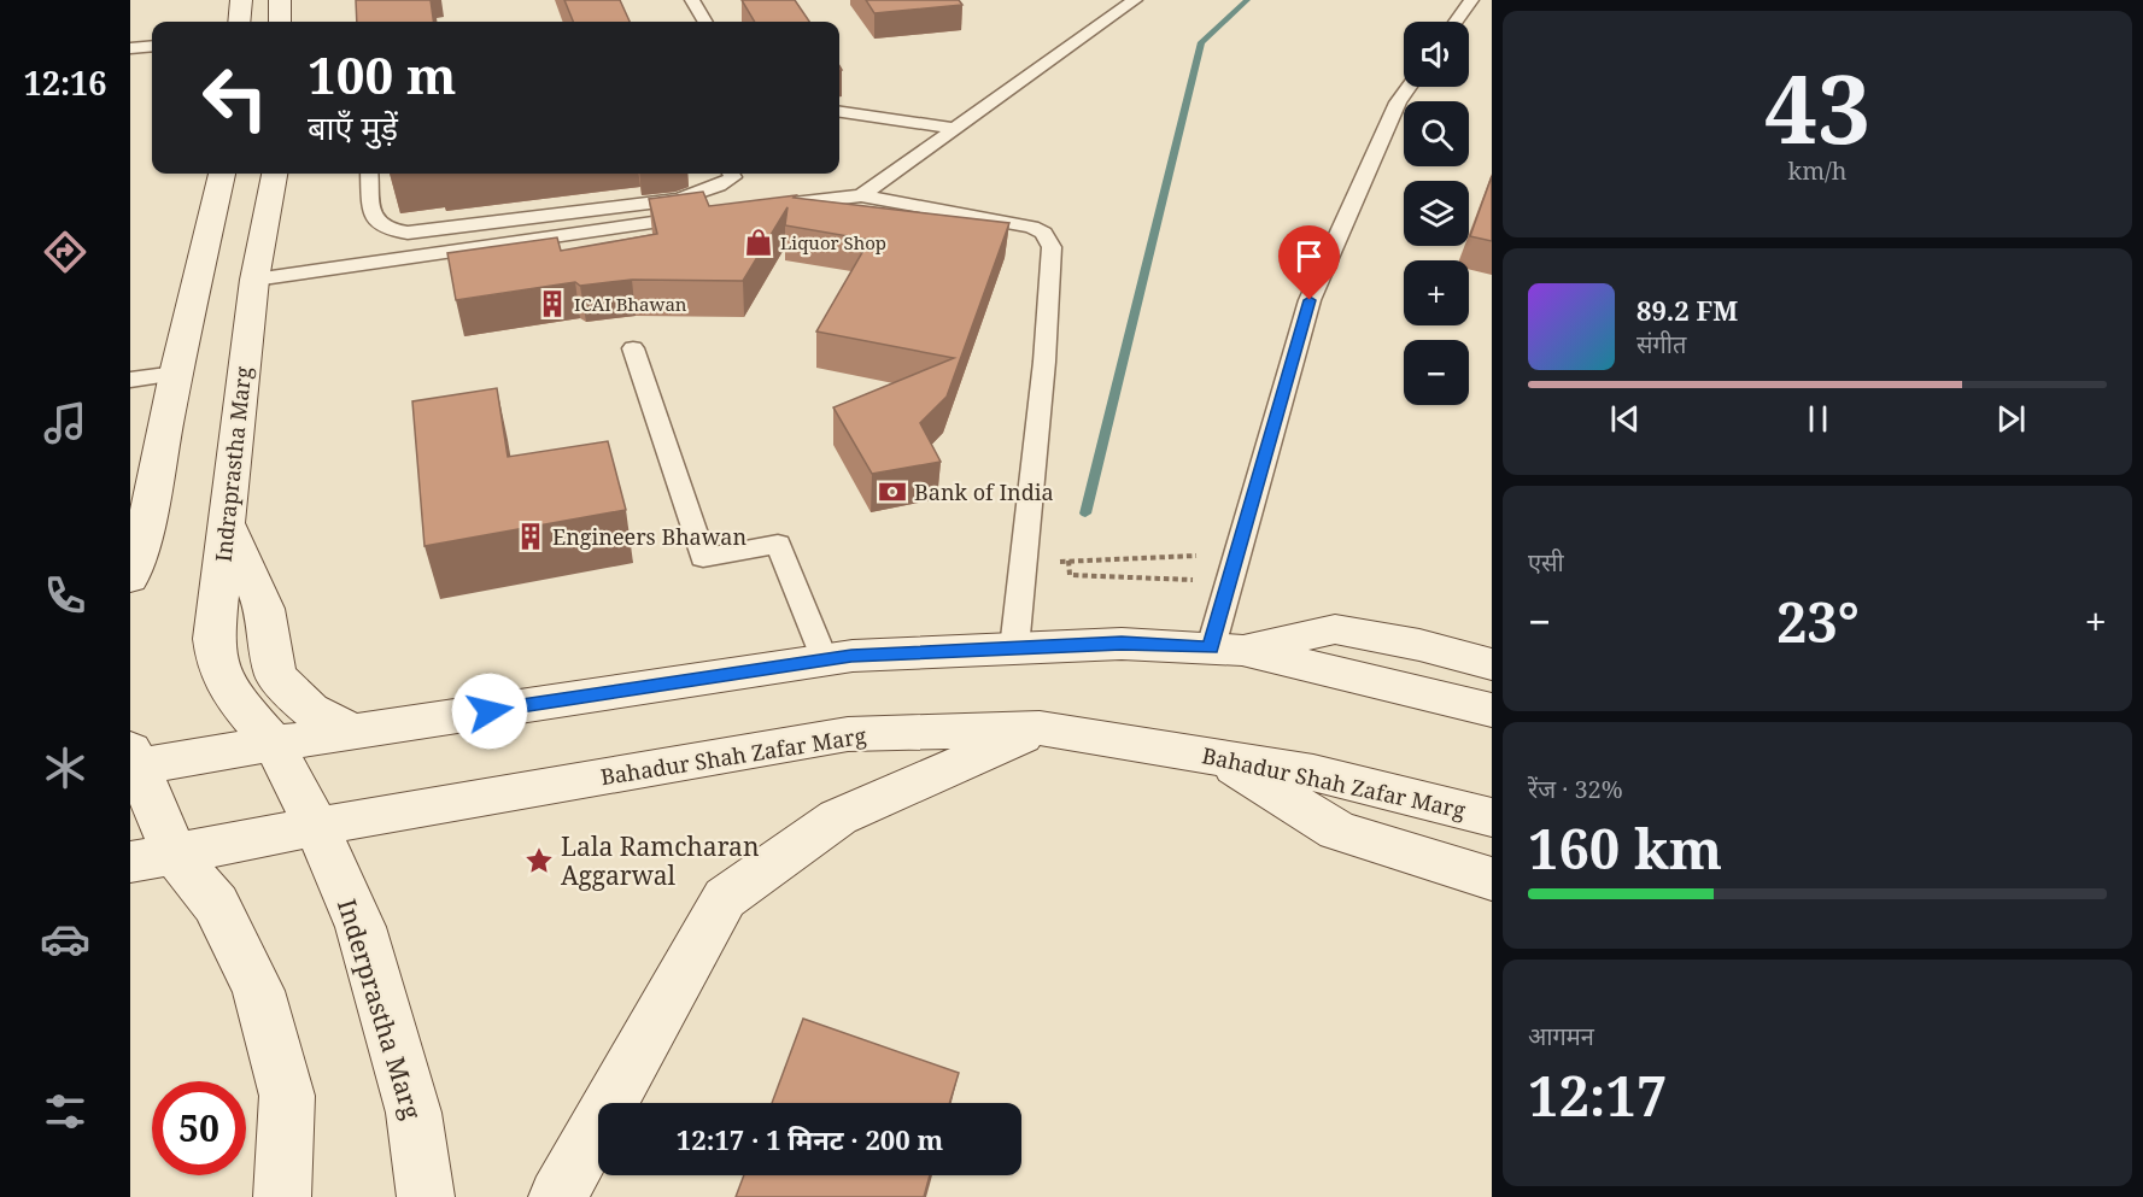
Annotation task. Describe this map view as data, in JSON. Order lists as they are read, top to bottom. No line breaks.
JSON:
{"streets":{"main road":["Indraprastha Marg","Bahadur Shah Zafar Marg","Inderprastha Marg"]},"crossings":[["Indraprastha Marg","Bahadur Shah Zafar Marg"],["Indraprastha Marg","Inderprastha Marg"],["Bahadur Shah Zafar Marg","Inderprastha Marg"]],"places":{"shop":["Liquor Shop"],"building":["ICAI Bhawan","Engineers Bhawan"],"bank":["Bank of India"],"place":["Lala Ramcharan Aggarwal"]},"page":{"tabs":"12:16","tile":[["43","km/h"],"एसी",["रेंज · 32%","160 km"],["आगमन","12:17"]],"map_buttons":["+","−"],"turn":["100 m","बाएँ मुड़ें"],"song":["89.2 FM","संगीत"],"heat":["−","23°","+"],"limit":"50","trip":"12:17 · 1 मिनट · 200 m"}}
